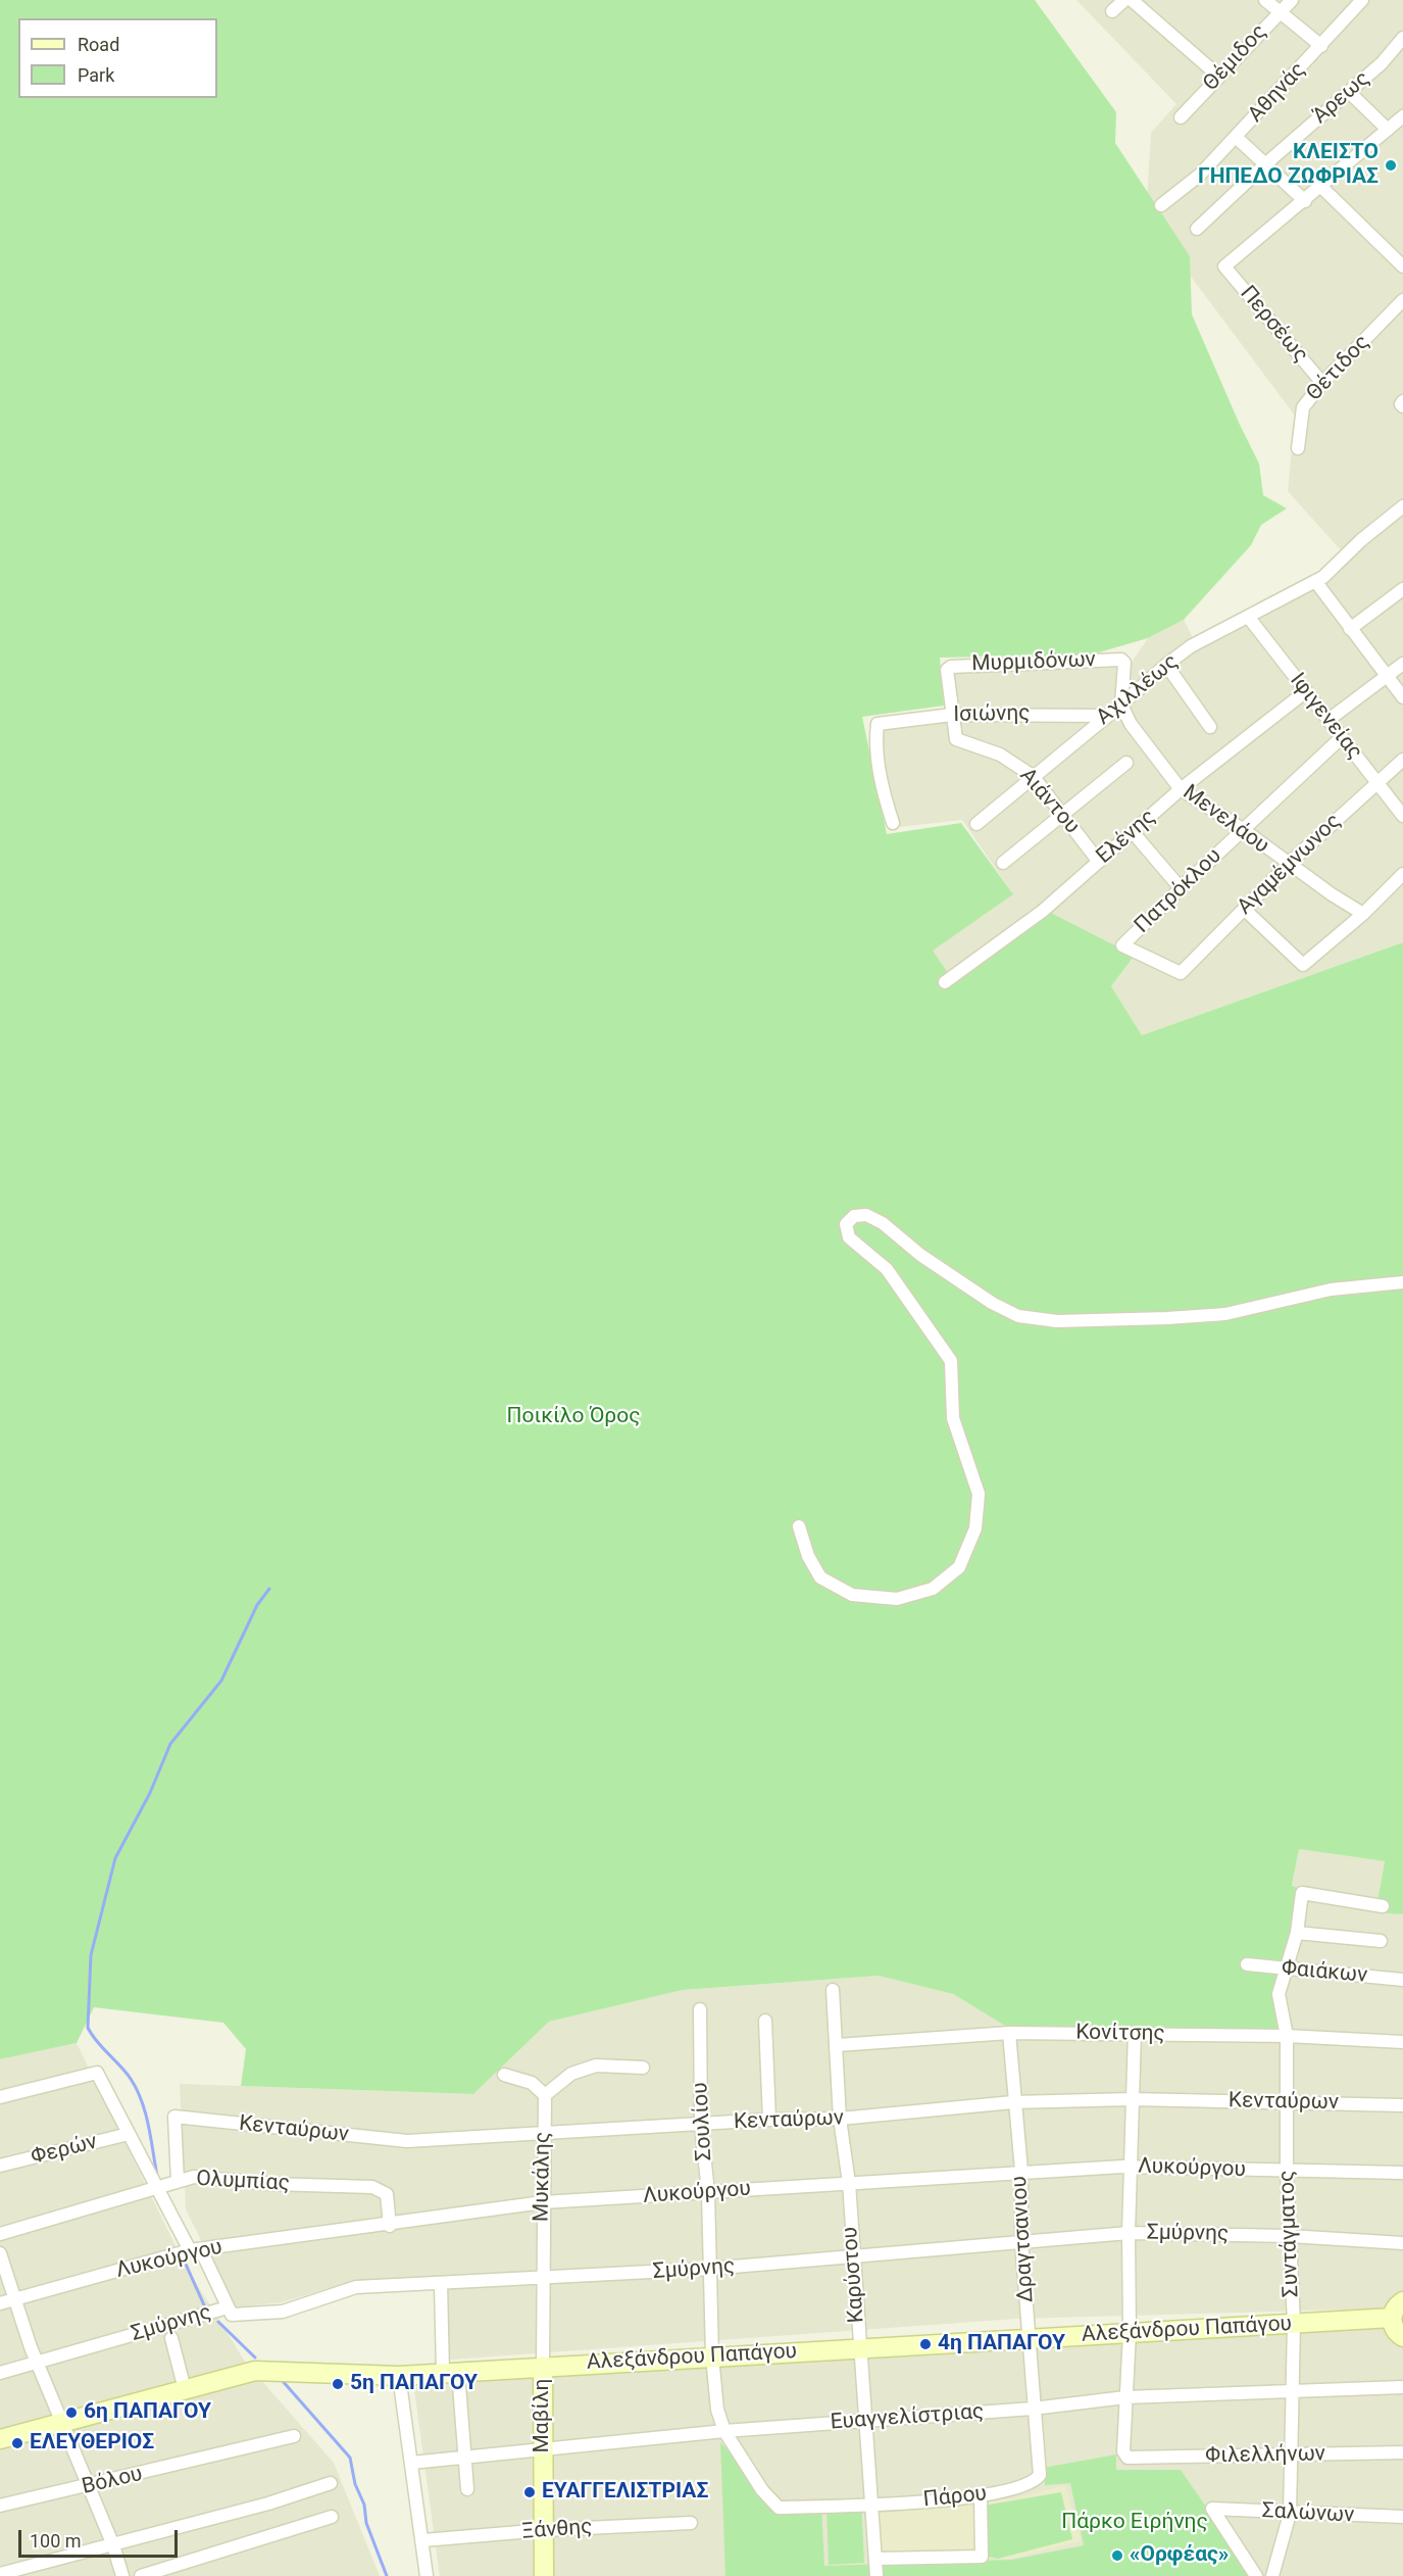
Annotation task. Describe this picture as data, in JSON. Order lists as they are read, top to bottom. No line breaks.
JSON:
{"streets":{"street":["Θέμιδος","Αθηνάς","Άρεως","Περσέως","Θέτιδος","Μυρμιδόνων","Αχιλλέως","Ισιώνης","Ιφιγενείας","Αιάντου","Μενελάου","Ελένης","Αγαμέμνωνος","Πατρόκλου","Φαιάκων","Κονίτσης","Κενταύρων","Σουλίου","Φερών","Λυκούργου","Μυκάλης","Ολυμπίας","Σμύρνης","Συντάγματος","Δραγτσανιου","Καρύστου","Αλεξάνδρου Παπάγου","Μαβίλη","Ευαγγελίστριας","Φιλελλήνων","Βόλου","Πάρου","Σαλώνων","Ξάνθης"]},"crossings":[["Περσέως","Θέτιδος"],["Μυρμιδόνων","Αχιλλέως"],["Μυρμιδόνων","Ισιώνης"],["Μυρμιδόνων","Αιάντου"],["Μυρμιδόνων","Μενελάου"],["Αχιλλέως","Ισιώνης"],["Αχιλλέως","Ιφιγενείας"],["Αχιλλέως","Αιάντου"],["Αχιλλέως","Μενελάου"],["Ισιώνης","Αιάντου"],["Ιφιγενείας","Ελένης"],["Ιφιγενείας","Αγαμέμνωνος"],["Ιφιγενείας","Πατρόκλου"],["Αιάντου","Ελένης"],["Μενελάου","Ελένης"],["Μενελάου","Αγαμέμνωνος"],["Μενελάου","Πατρόκλου"],["Αγαμέμνωνος","Πατρόκλου"],["Φαιάκων","Συντάγματος"],["Κονίτσης","Συντάγματος"],["Κονίτσης","Δραγτσανιου"],["Κονίτσης","Καρύστου"],["Κενταύρων","Σουλίου"],["Κενταύρων","Μυκάλης"],["Κενταύρων","Ολυμπίας"],["Κενταύρων","Συντάγματος"],["Κενταύρων","Δραγτσανιου"],["Κενταύρων","Καρύστου"],["Σουλίου","Λυκούργου"],["Σουλίου","Σμύρνης"],["Σουλίου","Καρύστου"],["Σουλίου","Αλεξάνδρου Παπάγου"],["Σουλίου","Ευαγγελίστριας"],["Σουλίου","Πάρου"],["Λυκούργου","Μυκάλης"],["Λυκούργου","Ολυμπίας"],["Λυκούργου","Συντάγματος"],["Λυκούργου","Δραγτσανιου"],["Λυκούργου","Καρύστου"],["Μυκάλης","Σμύρνης"],["Μυκάλης","Αλεξάνδρου Παπάγου"],["Μυκάλης","Μαβίλη"],["Σμύρνης","Συντάγματος"],["Σμύρνης","Δραγτσανιου"],["Σμύρνης","Καρύστου"],["Συντάγματος","Αλεξάνδρου Παπάγου"],["Συντάγματος","Ευαγγελίστριας"],["Συντάγματος","Φιλελλήνων"],["Συντάγματος","Σαλώνων"],["Δραγτσανιου","Αλεξάνδρου Παπάγου"],["Δραγτσανιου","Ευαγγελίστριας"],["Δραγτσανιου","Πάρου"],["Καρύστου","Αλεξάνδρου Παπάγου"],["Καρύστου","Ευαγγελίστριας"],["Καρύστου","Πάρου"],["Αλεξάνδρου Παπάγου","Μαβίλη"],["Μαβίλη","Ευαγγελίστριας"],["Μαβίλη","Ξάνθης"],["Ευαγγελίστριας","Φιλελλήνων"]],"parks":["Ποικίλο Όρος","Πάρκο Ειρήνης"],"places":["ΚΛΕΙΣΤΟ ΓΗΠΕΔΟ ΖΩΦΡΙΑΣ","4η ΠΑΠΑΓΟΥ","5η ΠΑΠΑΓΟΥ","6η ΠΑΠΑΓΟΥ","ΕΛΕΥΘΕΡΙΟΣ","ΕΥΑΓΓΕΛΙΣΤΡΙΑΣ","«Ορφέας»"],"legend":["Road","Park"],"scale_bar":"100 m"}
